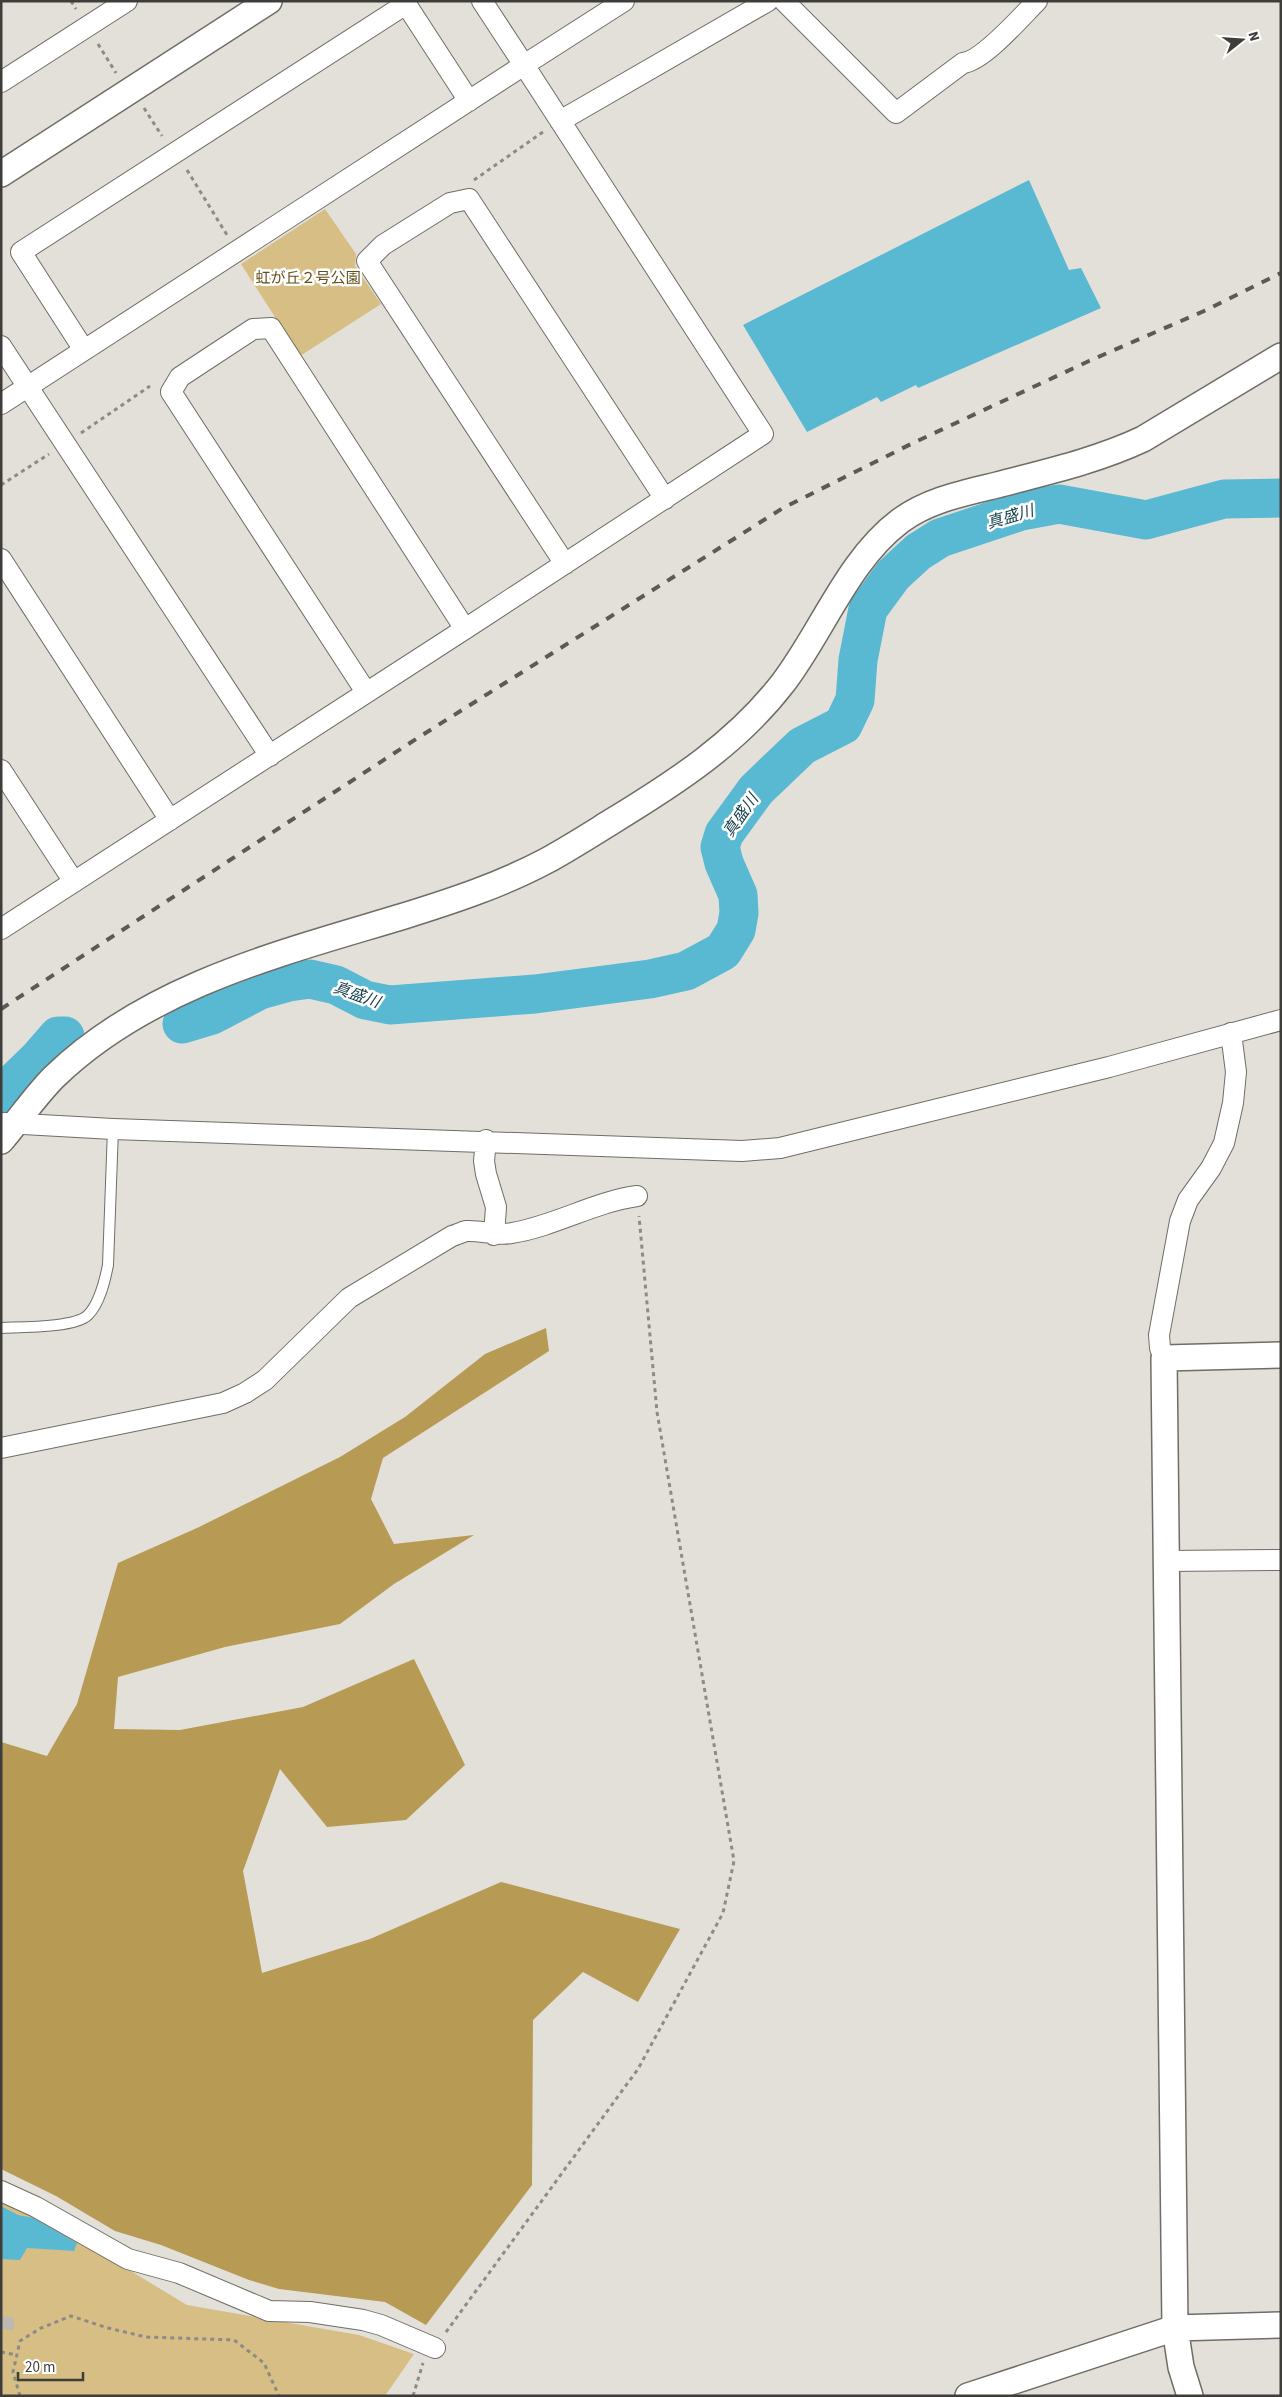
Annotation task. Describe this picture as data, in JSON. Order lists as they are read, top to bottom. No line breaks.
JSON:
{"water":["真盛川"],"parks":["虹が丘２号公園"],"scale_bar":"20 m","north":"right"}
